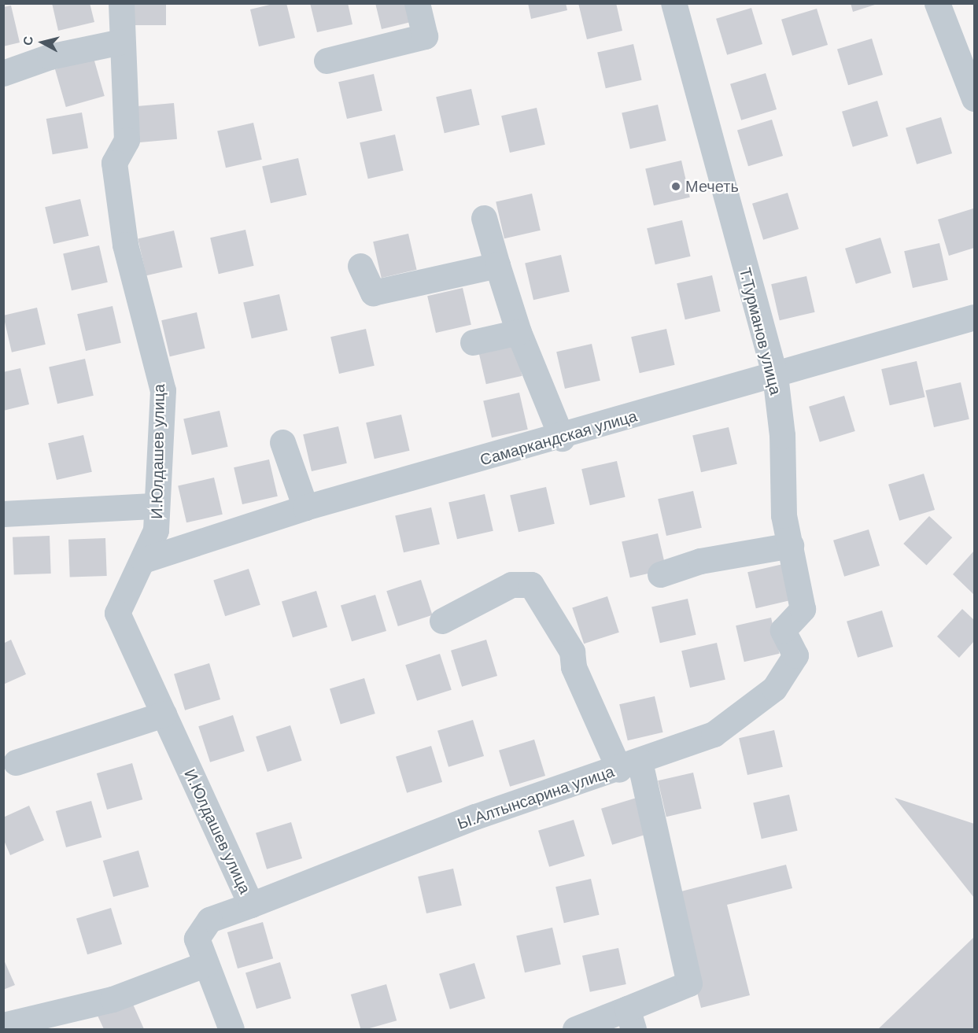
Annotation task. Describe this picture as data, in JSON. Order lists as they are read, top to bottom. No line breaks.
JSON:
{"streets":{"street":["Т.Турманов улица","Самаркандская улица","И.Юлдашев улица","Ы.Алтынсарина улица"]},"crossings":[["Т.Турманов улица","Самаркандская улица"],["Т.Турманов улица","Ы.Алтынсарина улица"],["Самаркандская улица","И.Юлдашев улица"],["И.Юлдашев улица","Ы.Алтынсарина улица"]],"places":["Мечеть"],"north":"left"}
